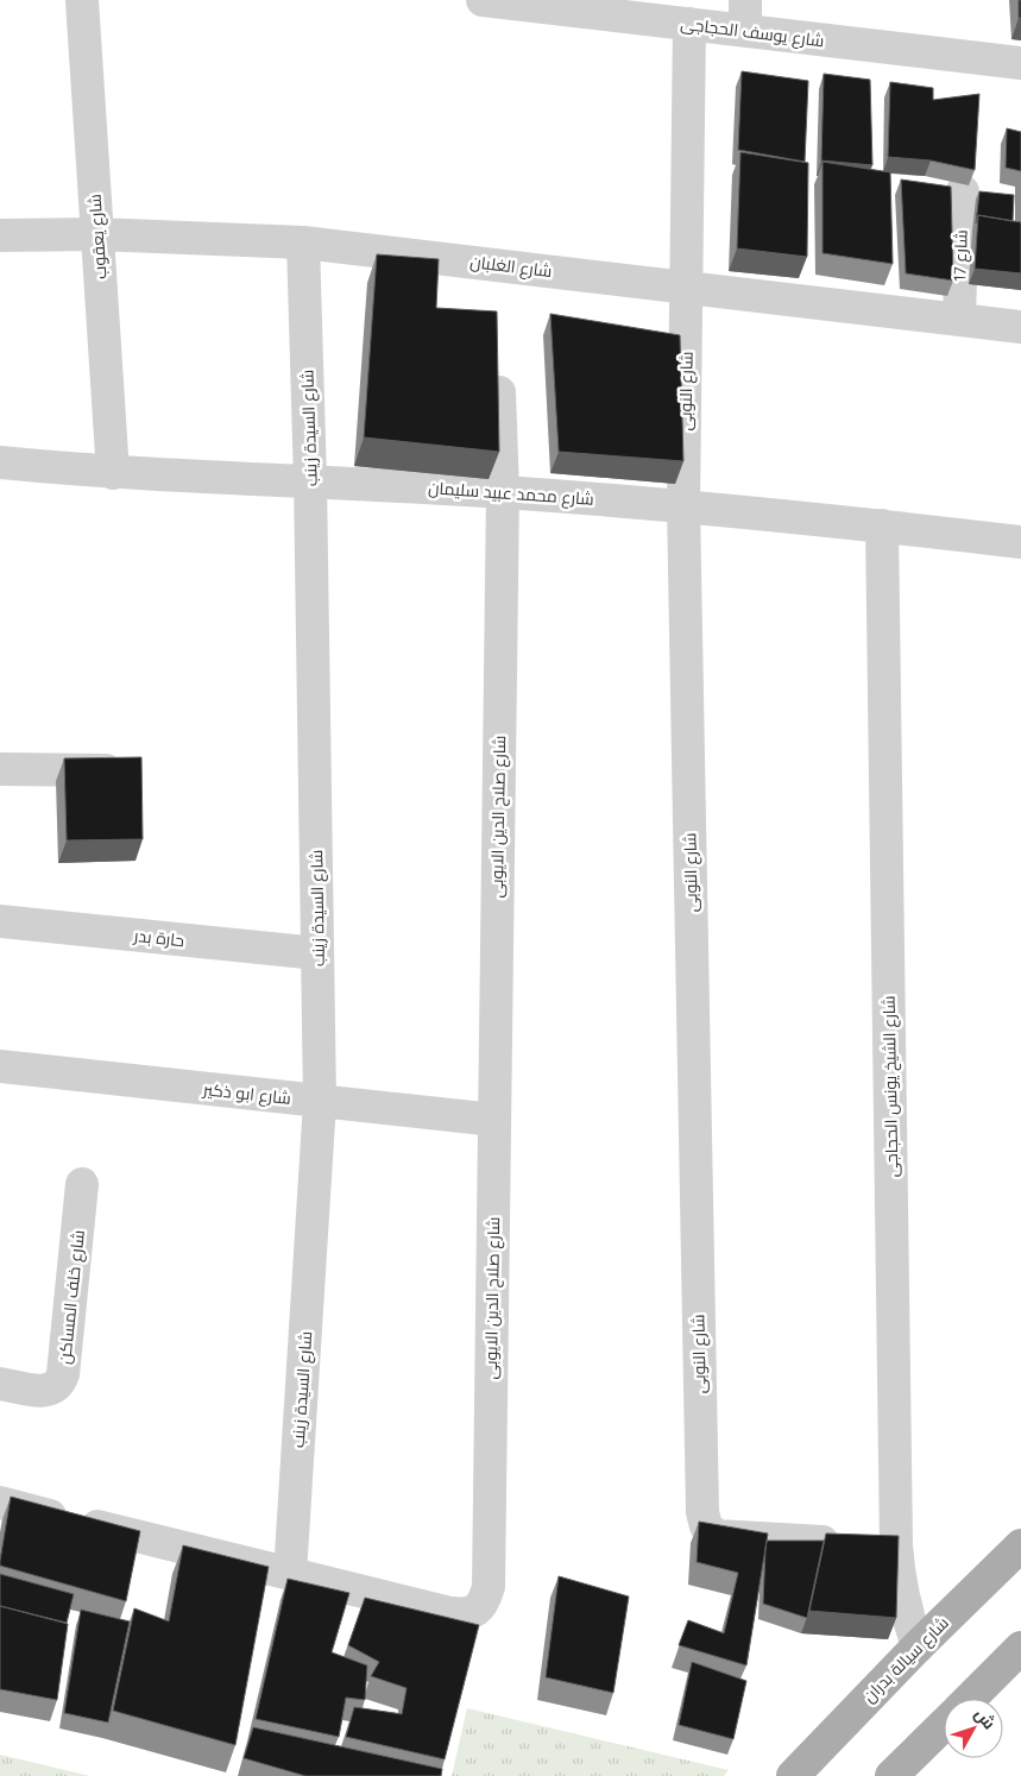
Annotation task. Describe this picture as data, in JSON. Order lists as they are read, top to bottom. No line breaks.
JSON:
{"streets":{"main road":["شارع سيالة بدران"],"street":["شارع يوسف الحجاجى","شارع يعقوب","شارع 17","شارع الغلبان","شارع النوبى","شارع السيدة زينب","شارع محمد عبيد سليمان","شارع صلاح الدين الايوبى","حارة بدر","شارع الشيخ يونس الحجاجى","شارع ابو ذكير","شارع خلف المساكن"]},"crossings":[["شارع يوسف الحجاجى","شارع النوبى"],["شارع يعقوب","شارع الغلبان"],["شارع يعقوب","شارع محمد عبيد سليمان"],["شارع 17","شارع الغلبان"],["شارع الغلبان","شارع النوبى"],["شارع الغلبان","شارع السيدة زينب"],["شارع النوبى","شارع محمد عبيد سليمان"],["شارع النوبى","شارع الشيخ يونس الحجاجى"],["شارع السيدة زينب","شارع محمد عبيد سليمان"],["شارع السيدة زينب","شارع صلاح الدين الايوبى"],["شارع السيدة زينب","حارة بدر"],["شارع السيدة زينب","شارع ابو ذكير"],["شارع محمد عبيد سليمان","شارع صلاح الدين الايوبى"],["شارع محمد عبيد سليمان","شارع الشيخ يونس الحجاجى"],["شارع صلاح الدين الايوبى","شارع ابو ذكير"],["شارع الشيخ يونس الحجاجى","شارع سيالة بدران"]],"north":"top right"}
